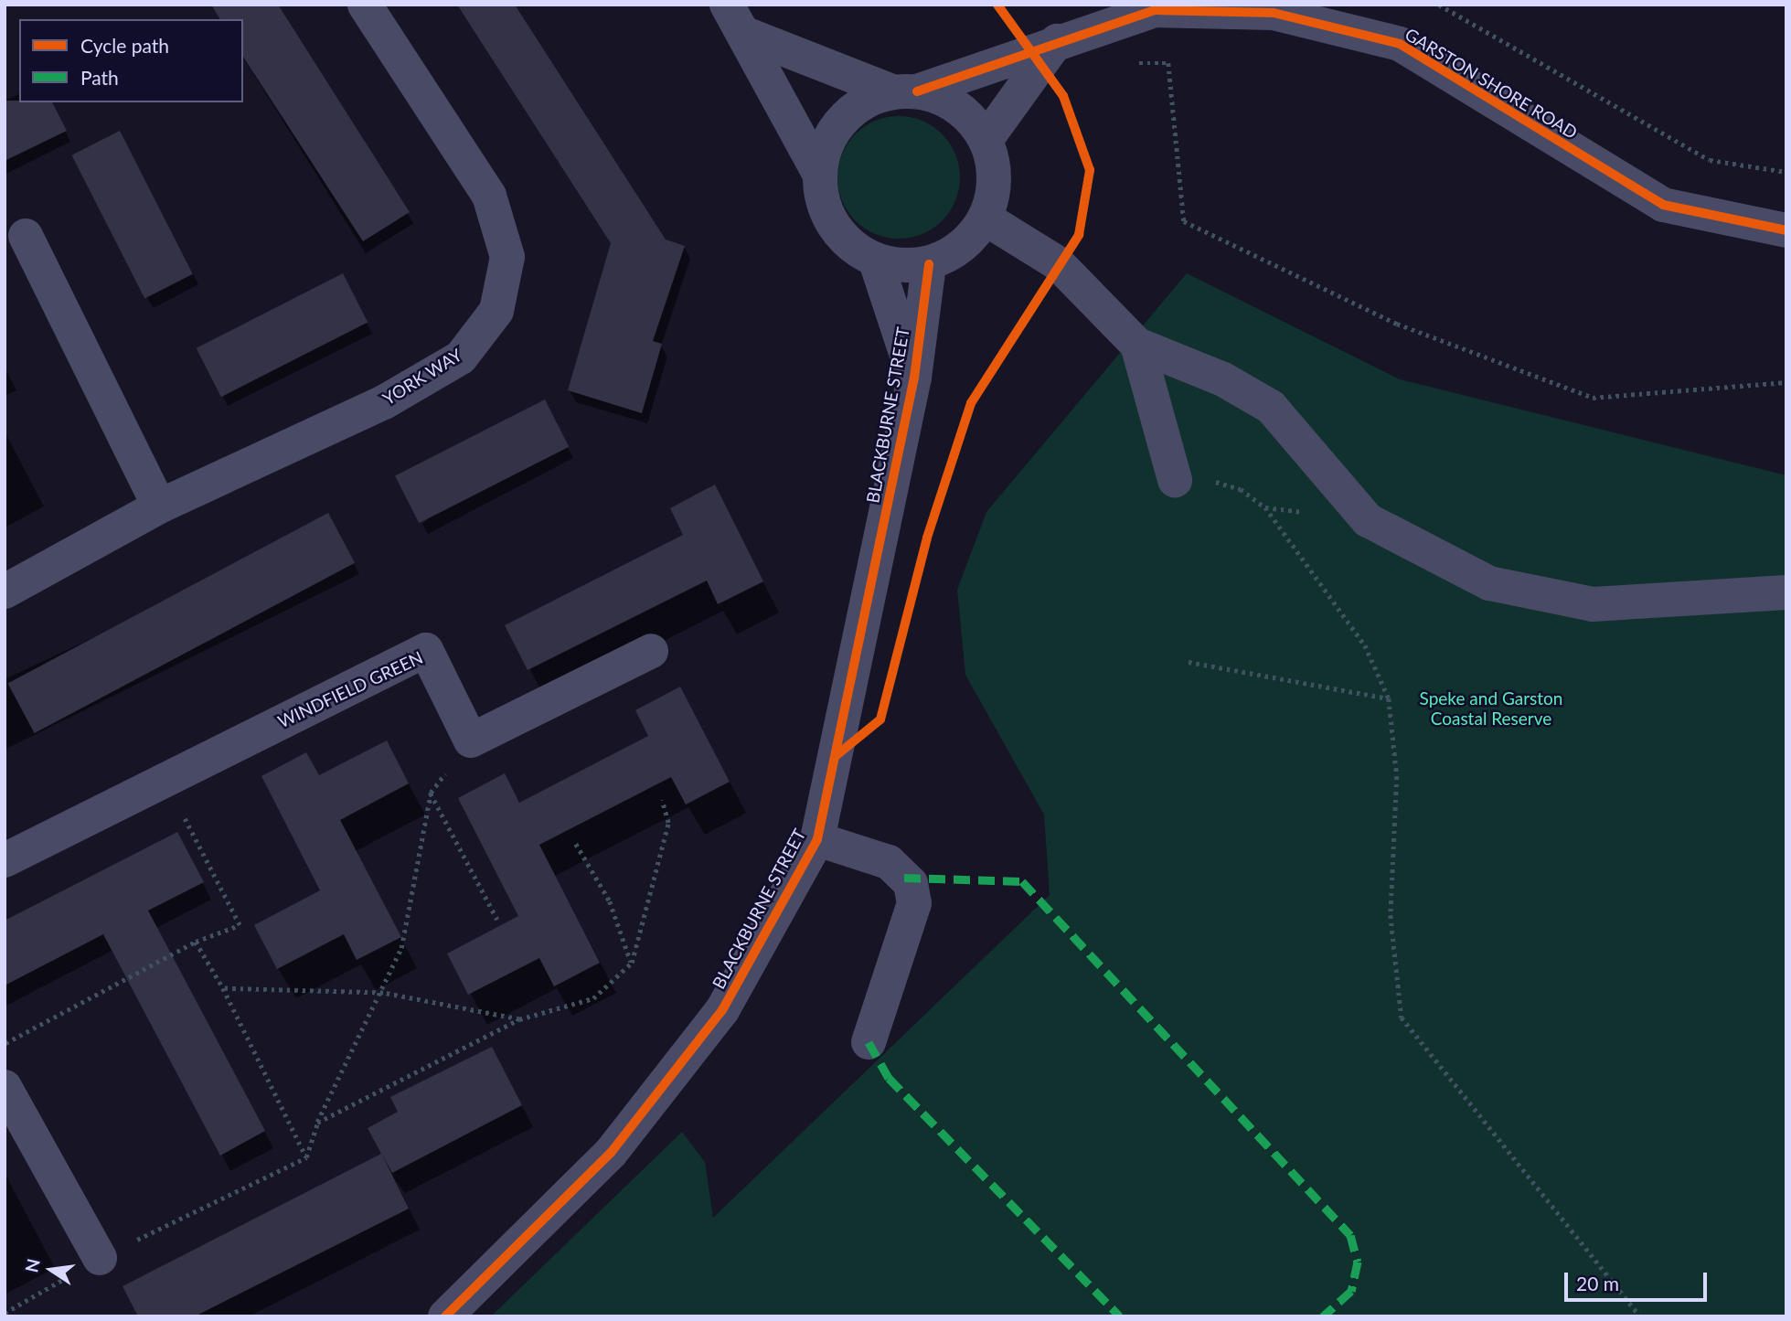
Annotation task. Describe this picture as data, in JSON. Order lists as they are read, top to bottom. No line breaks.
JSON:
{"streets":{"street":["GARSTON SHORE ROAD","YORK WAY","BLACKBURNE STREET","WINDFIELD GREEN"]},"crossings":[["GARSTON SHORE ROAD","BLACKBURNE STREET"]],"parks":["Speke and Garston Coastal Reserve"],"legend":["Cycle path","Path"],"scale_bar":"20 m","north":"left"}
